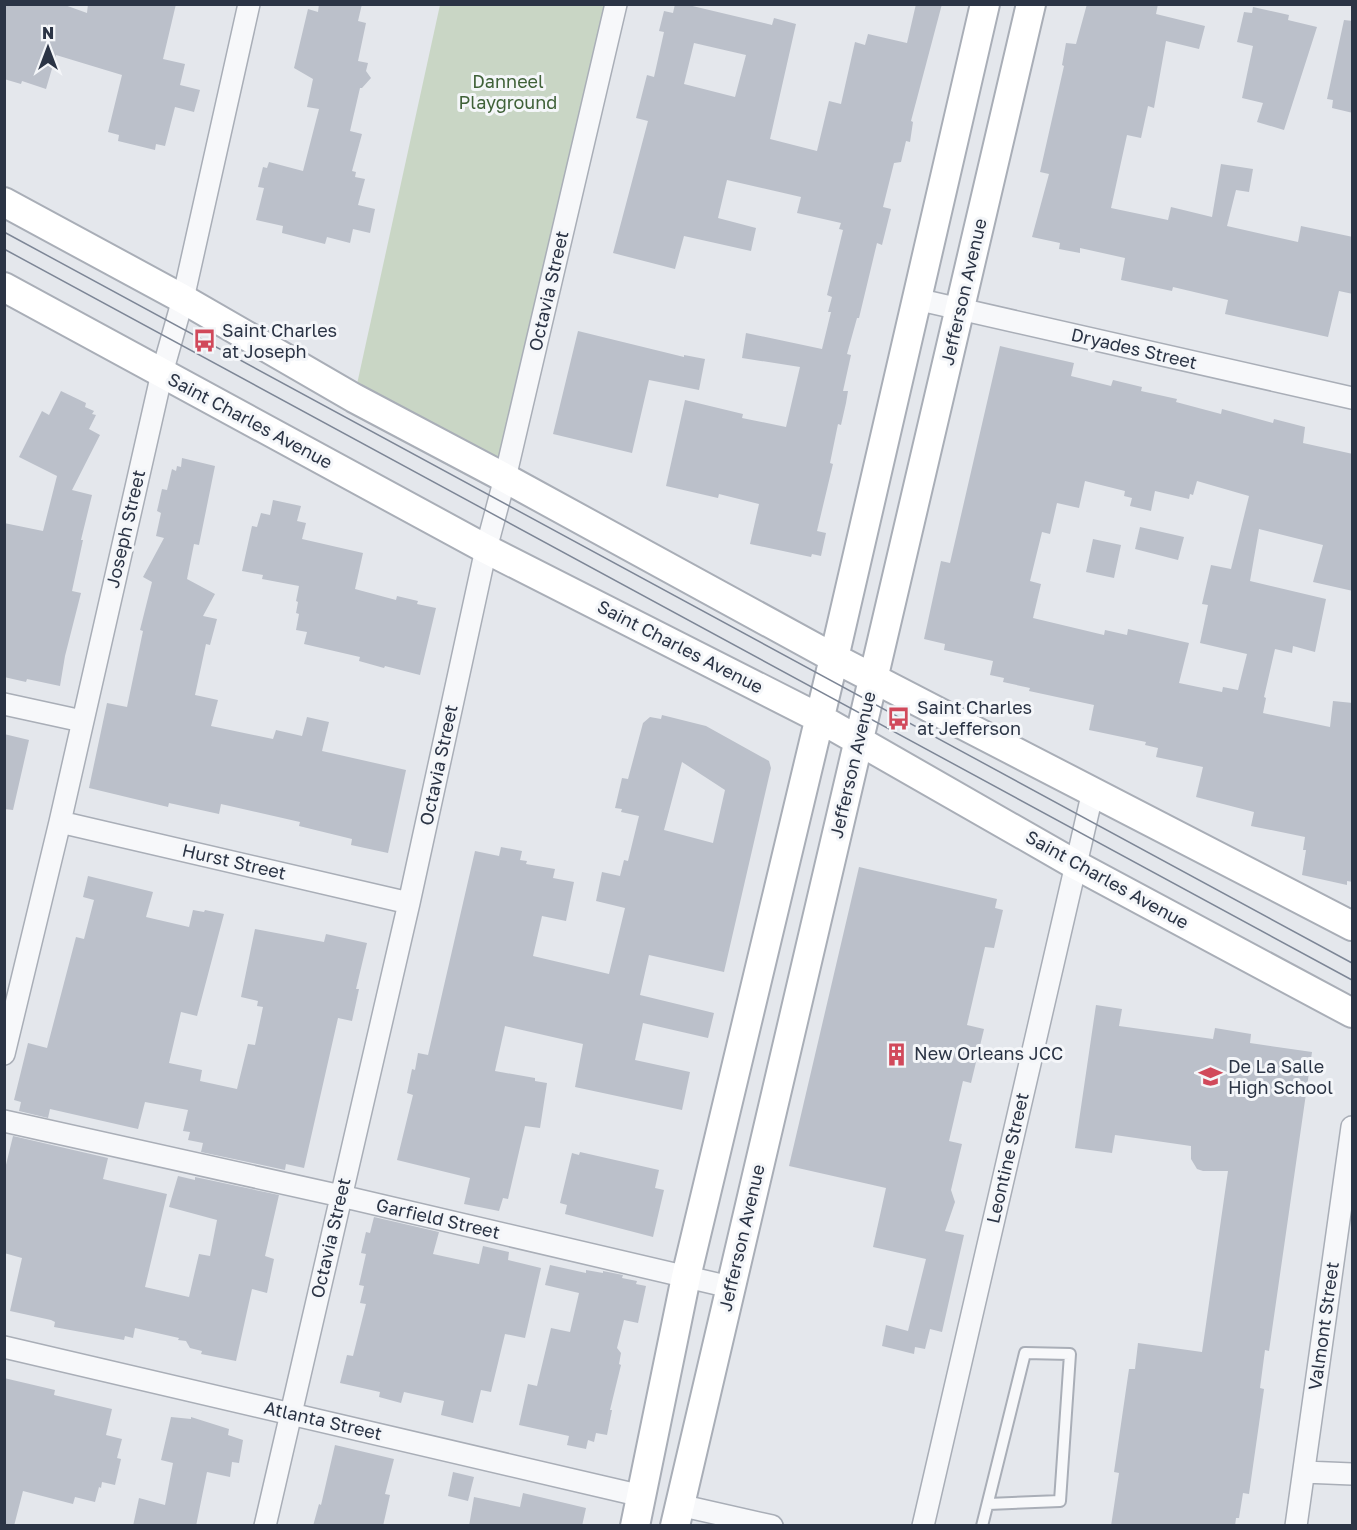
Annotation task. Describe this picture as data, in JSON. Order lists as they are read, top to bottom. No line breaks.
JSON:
{"streets":{"street":["Octavia Street","Jefferson Avenue","Dryades Street","Saint Charles Avenue","Joseph Street","Hurst Street","Leontine Street","Garfield Street","Valmont Street","Atlanta Street"]},"crossings":[["Octavia Street","Saint Charles Avenue"],["Octavia Street","Hurst Street"],["Octavia Street","Garfield Street"],["Octavia Street","Atlanta Street"],["Jefferson Avenue","Dryades Street"],["Jefferson Avenue","Saint Charles Avenue"],["Jefferson Avenue","Garfield Street"],["Saint Charles Avenue","Joseph Street"],["Saint Charles Avenue","Leontine Street"],["Joseph Street","Hurst Street"]],"parks":["Danneel Playground"],"places":{"bus stop":["Saint Charles at Joseph","Saint Charles at Jefferson"],"building":["New Orleans JCC"],"school or university":["De La Salle High School"]},"north":"top"}
